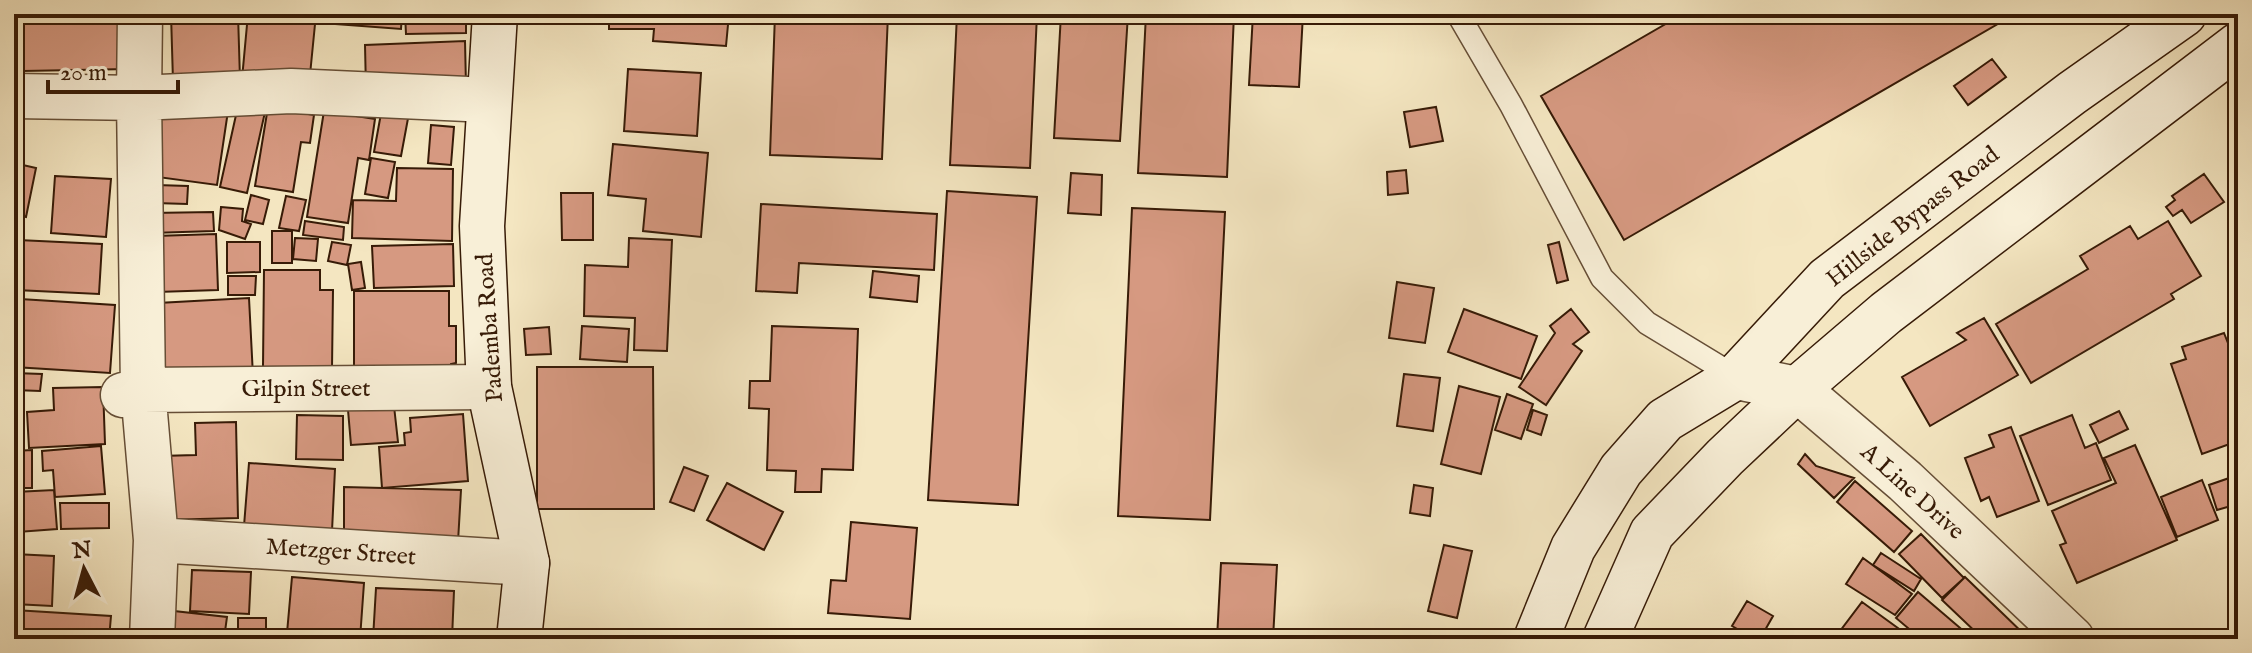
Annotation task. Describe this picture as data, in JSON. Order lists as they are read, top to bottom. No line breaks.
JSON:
{"streets":{"main road":["Hillside Bypass Road","Pademba Road","Gilpin Street","A Line Drive","Metzger Street"]},"crossings":[["Hillside Bypass Road","A Line Drive"],["Pademba Road","Gilpin Street"],["Pademba Road","Metzger Street"]],"scale_bar":"20 m","north":"top"}
